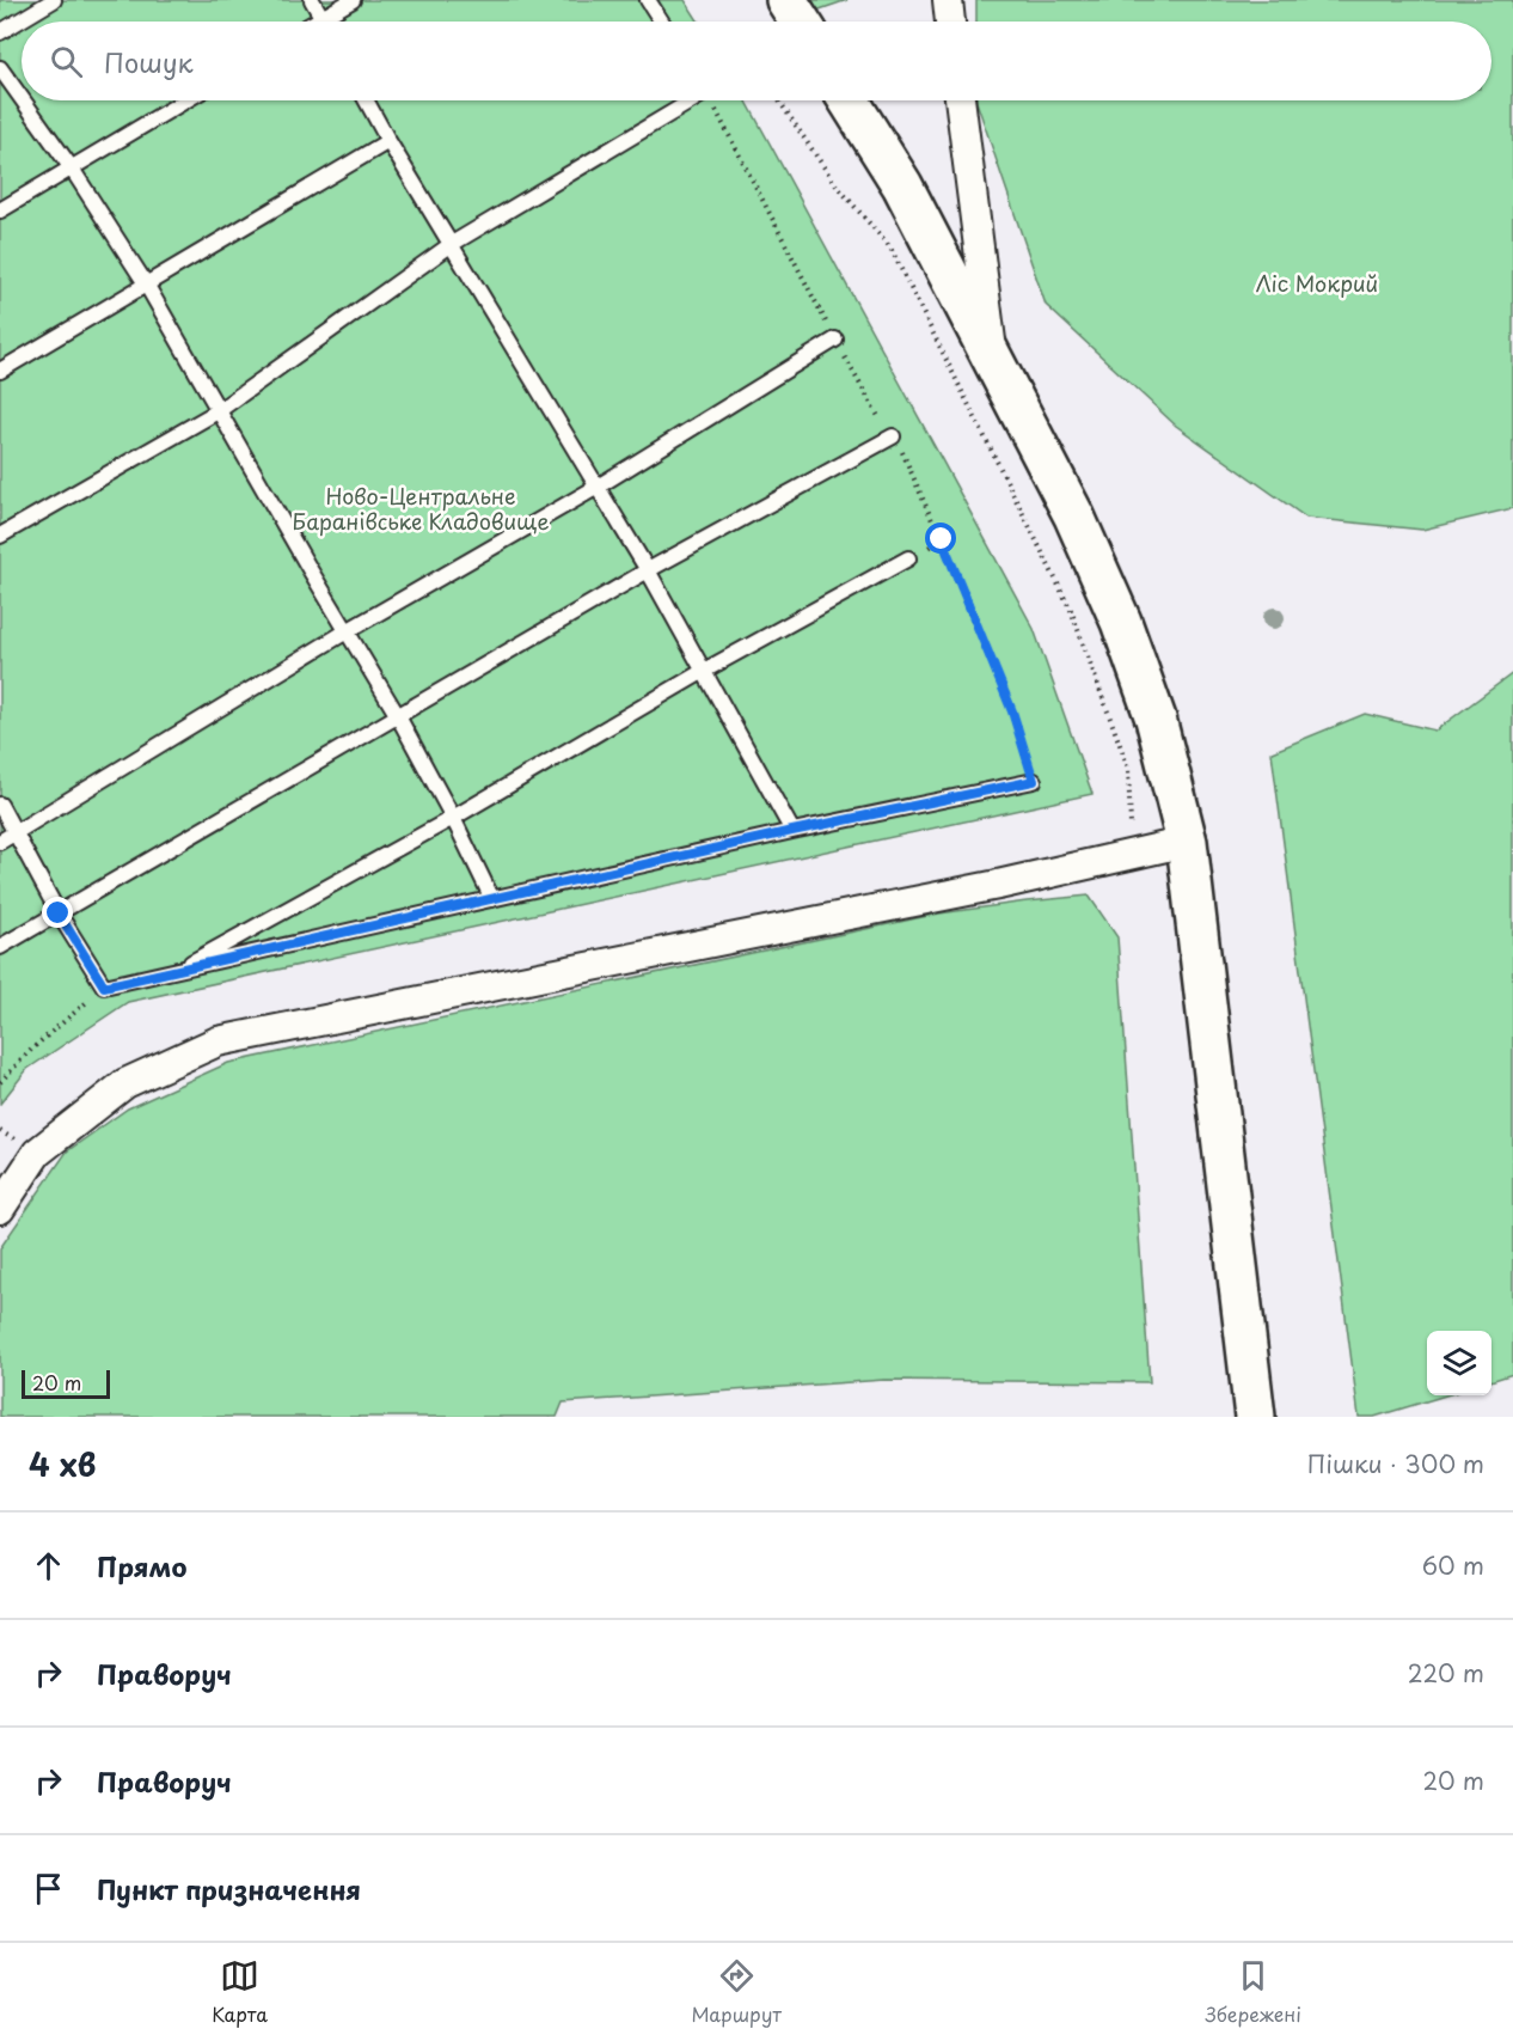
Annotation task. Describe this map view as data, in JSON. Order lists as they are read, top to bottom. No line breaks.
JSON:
{"parks":["Ліс Мокрий","Ново-Центральне Баранівське Кладовище"],"scale_bar":"20 m","page":{"search":"Пошук","scale":"20 m","heading":["4 хв","Пішки · 300 m"],"list":[["Прямо","60 m"],["Праворуч","220 m"],["Праворуч","20 m"],"Пункт призначення"],"nav":["Карта","Маршрут","Збережені"]}}
